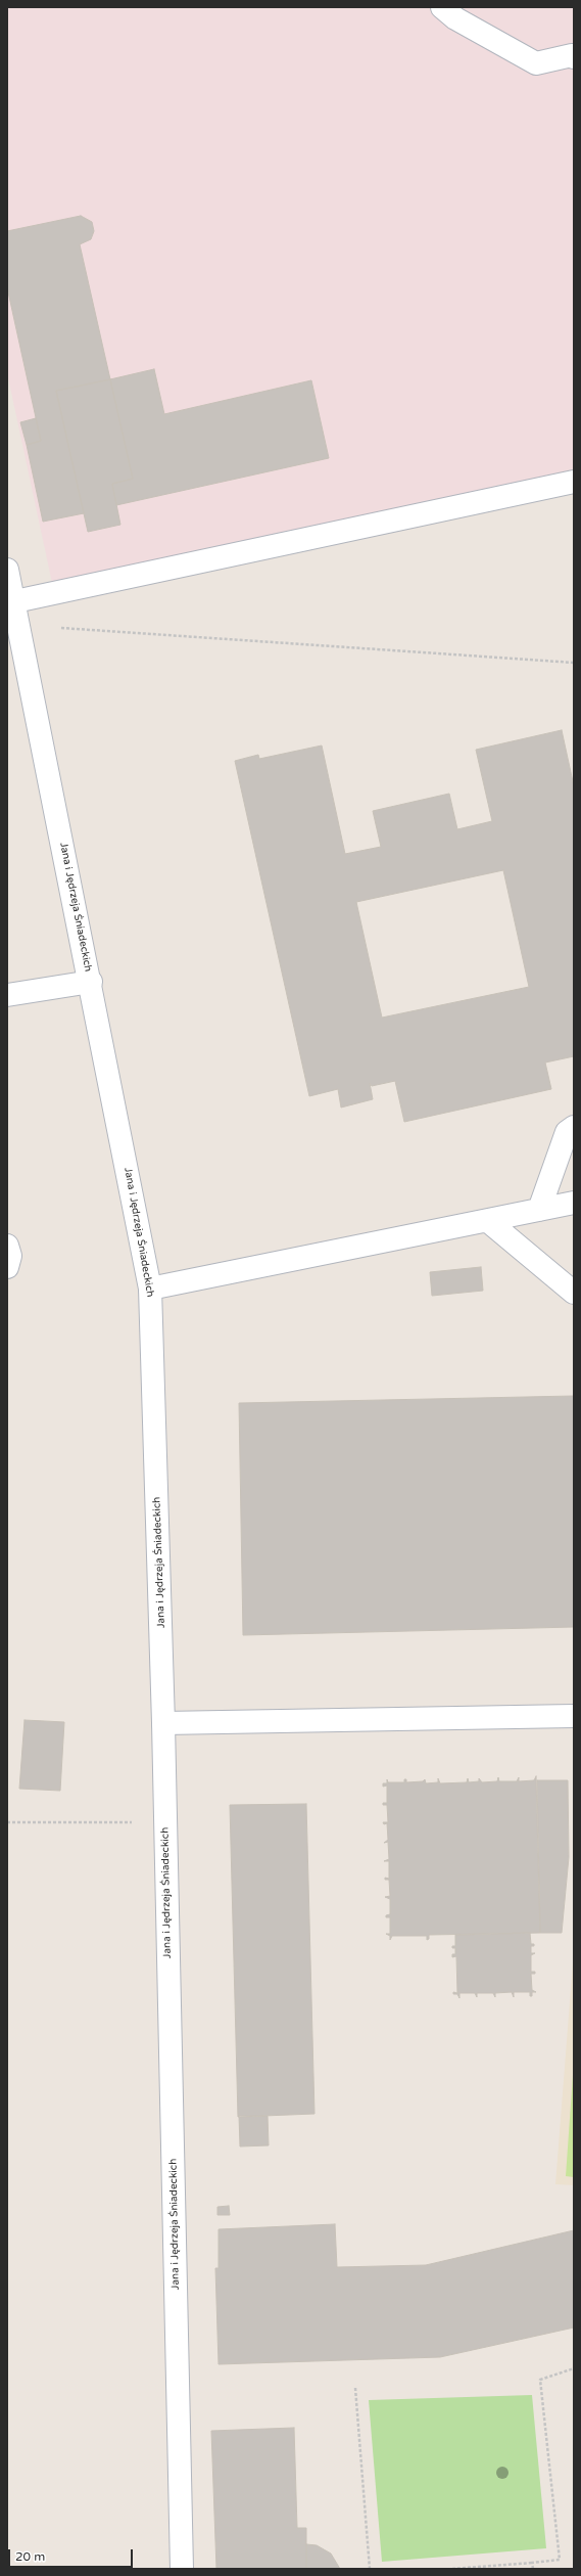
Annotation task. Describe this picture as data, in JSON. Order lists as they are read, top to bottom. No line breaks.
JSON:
{"streets":{"street":["Jana i Jędrzeja Śniadeckich"]},"scale_bar":"20 m"}
